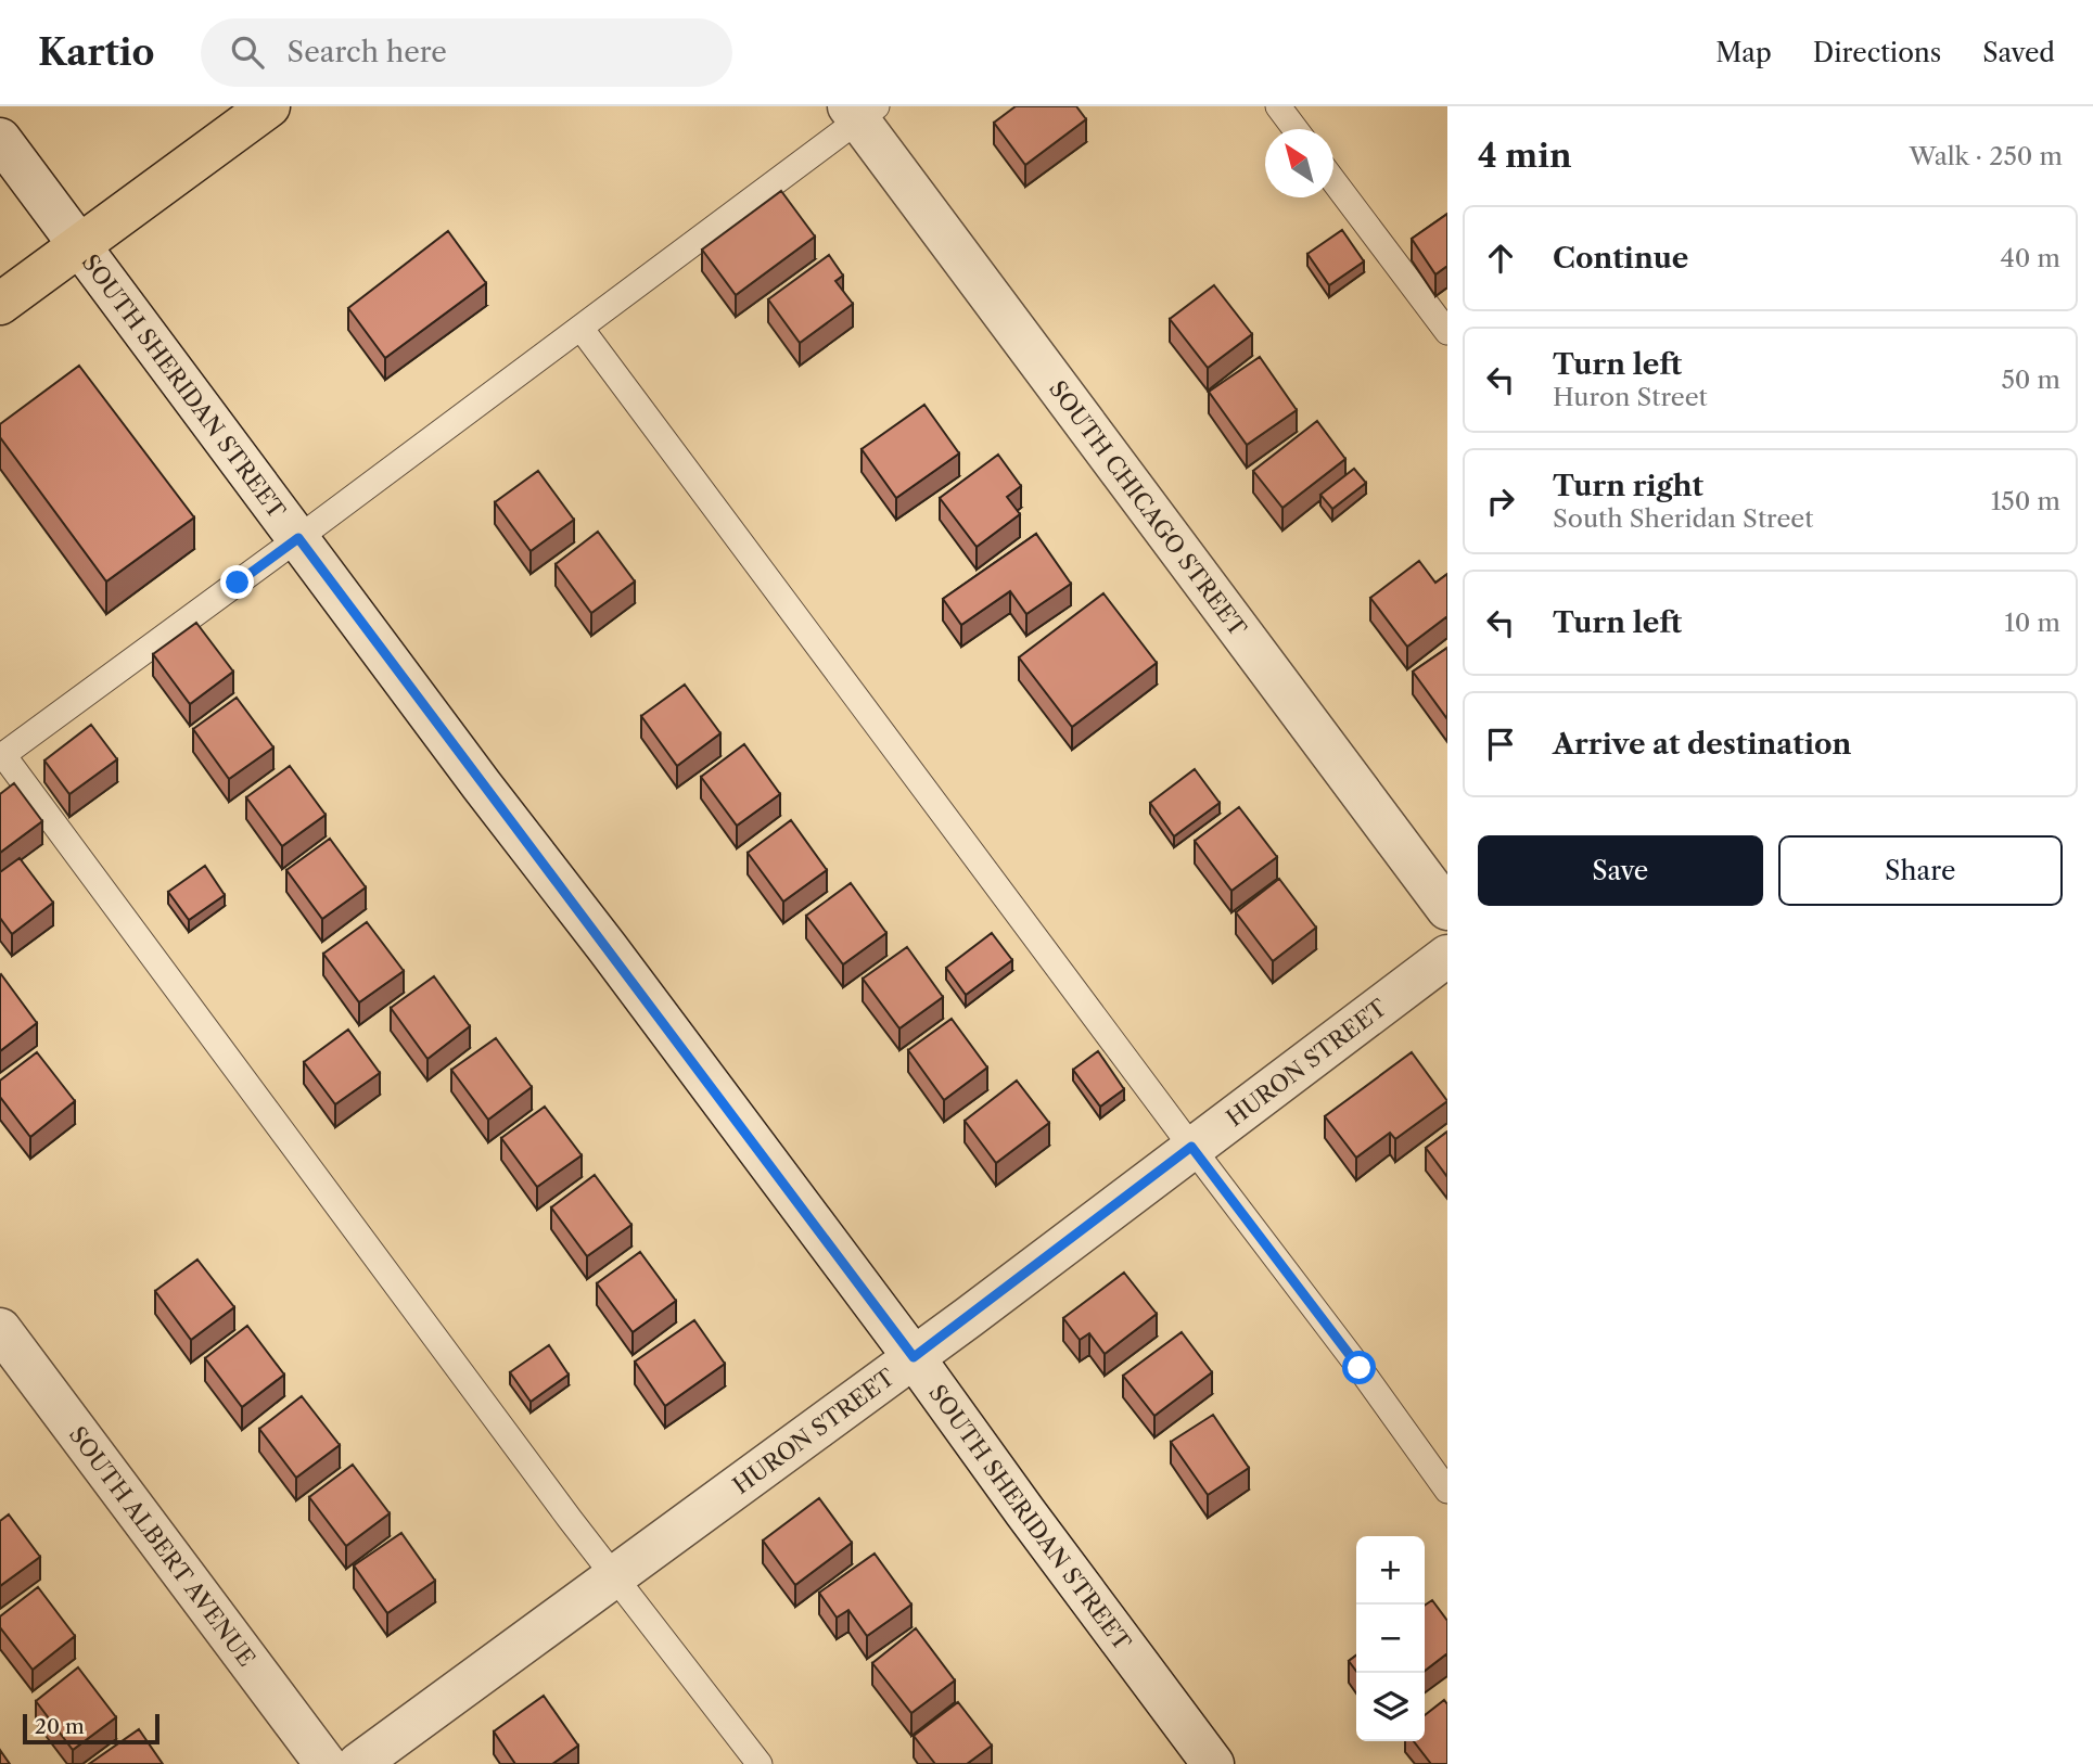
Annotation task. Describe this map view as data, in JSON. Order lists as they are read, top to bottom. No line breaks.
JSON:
{"streets":{"street":["SOUTH SHERIDAN STREET","SOUTH CHICAGO STREET","HURON STREET","SOUTH ALBERT AVENUE"]},"crossings":[["SOUTH SHERIDAN STREET","HURON STREET"]],"scale_bar":"20 m","north":"top left","page":{"header":"Kartio","search":"Search here","nav":["Map","Directions","Saved"],"heading":["4 min","Walk · 250 m"],"list":[["Continue","40 m"],["Turn left","Huron Street","50 m"],["Turn right","South Sheridan Street","150 m"],["Turn left","10 m"],"Arrive at destination"],"buttons":["Save","Share"],"map_buttons":["+","−"],"scale":"20 m"}}
